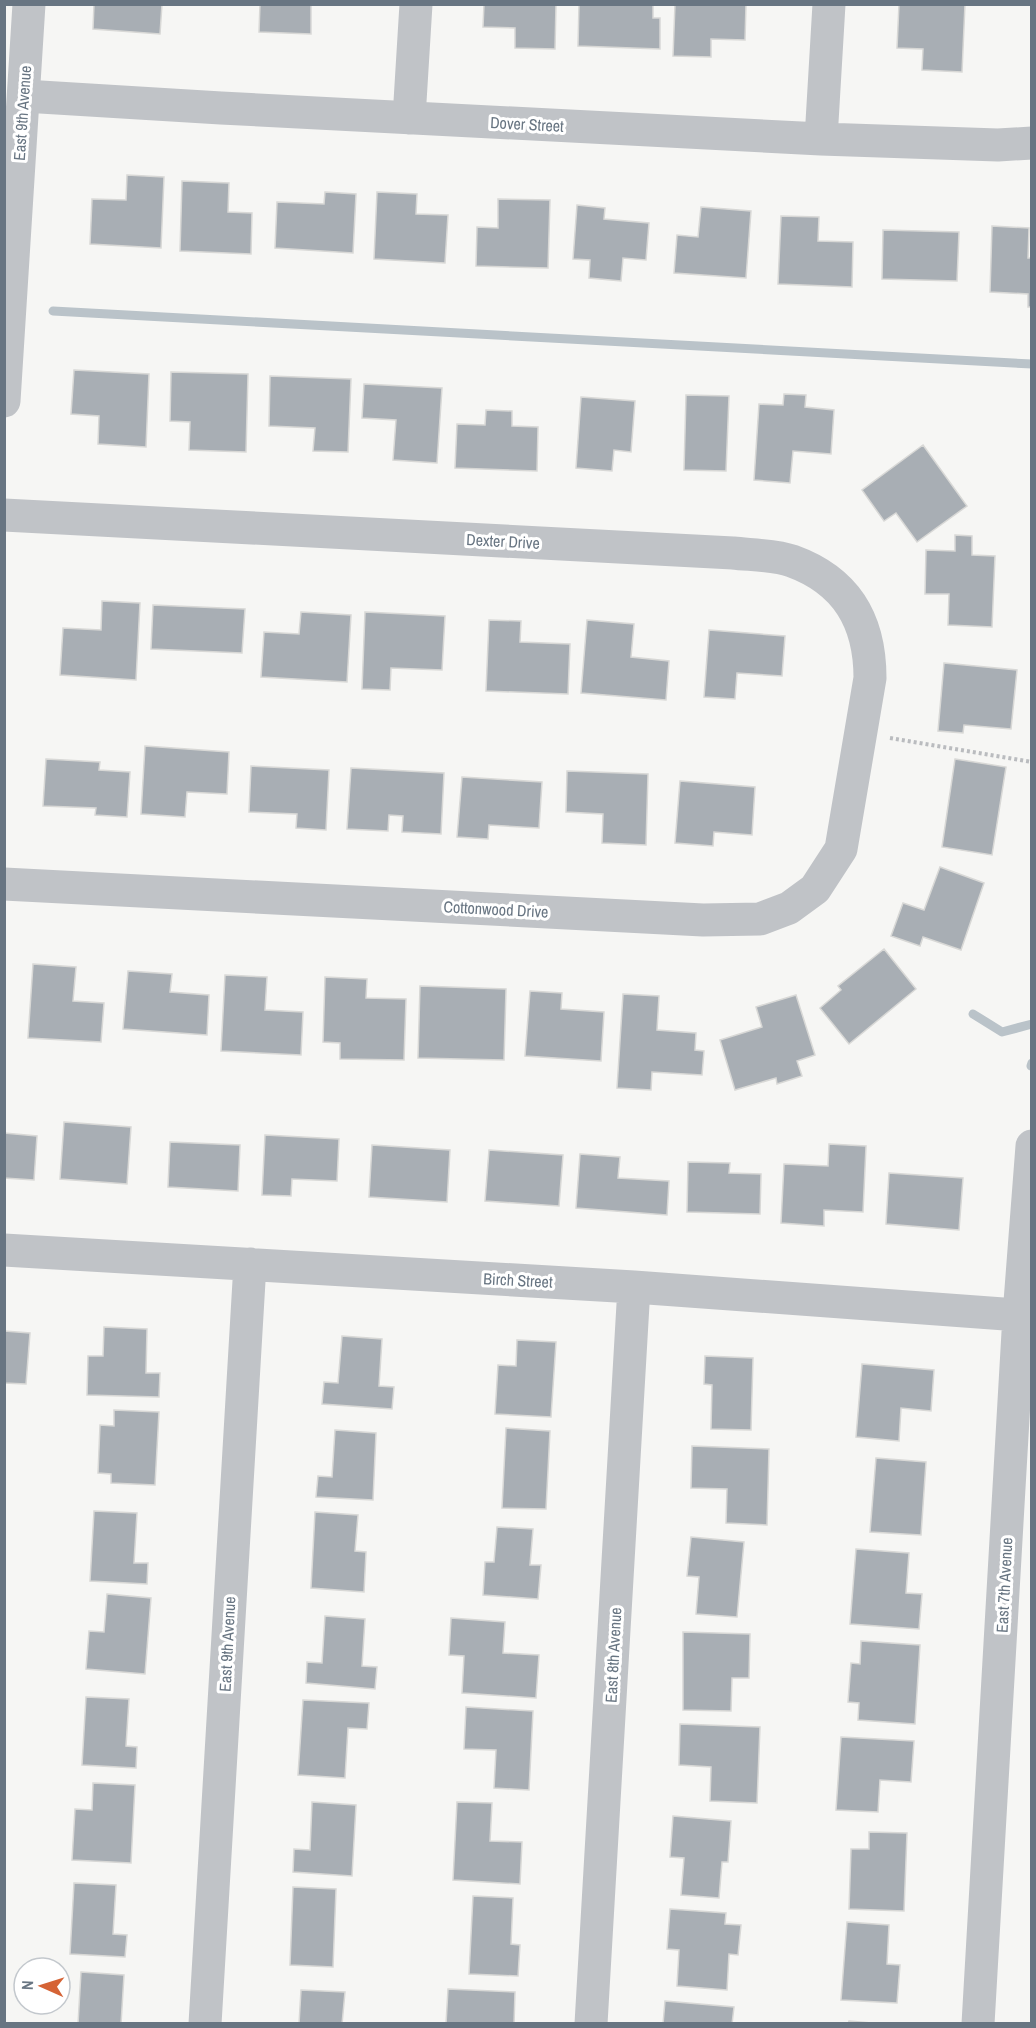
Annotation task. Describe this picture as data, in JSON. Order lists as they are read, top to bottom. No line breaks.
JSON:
{"streets":{"street":["East 9th Avenue","Dover Street","Dexter Drive","Cottonwood Drive","Birch Street","East 7th Avenue","East 8th Avenue"]},"crossings":[["East 9th Avenue","Dover Street"],["East 9th Avenue","Birch Street"],["Dexter Drive","Cottonwood Drive"],["Birch Street","East 7th Avenue"],["Birch Street","East 8th Avenue"]],"north":"left"}
